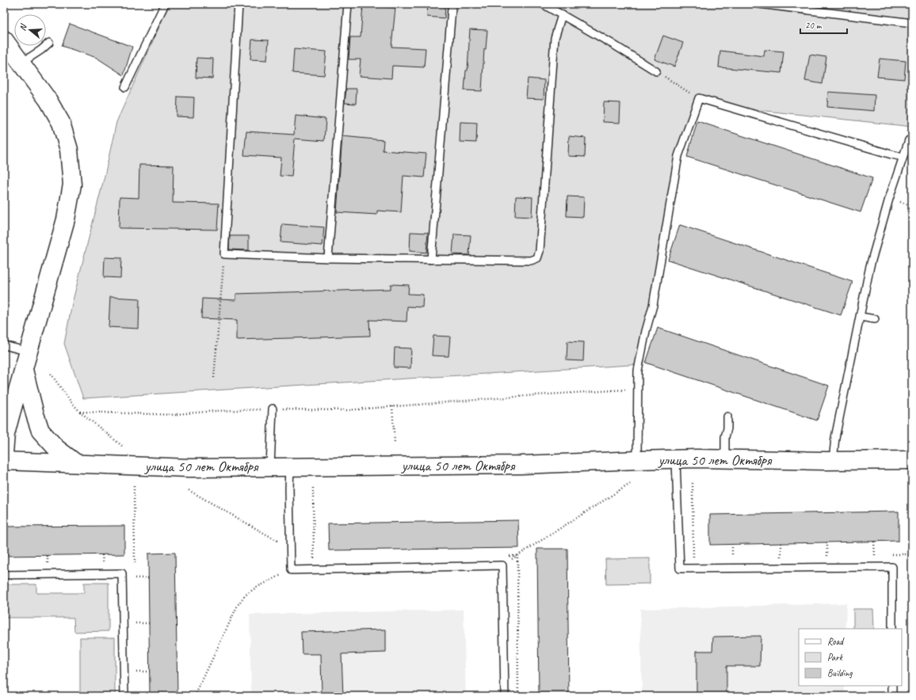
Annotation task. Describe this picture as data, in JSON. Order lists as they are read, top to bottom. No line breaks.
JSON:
{"streets":{"street":["улица 50 лет Октября"]},"legend":["Road","Park","Building"],"scale_bar":"20 m","north":"left"}
